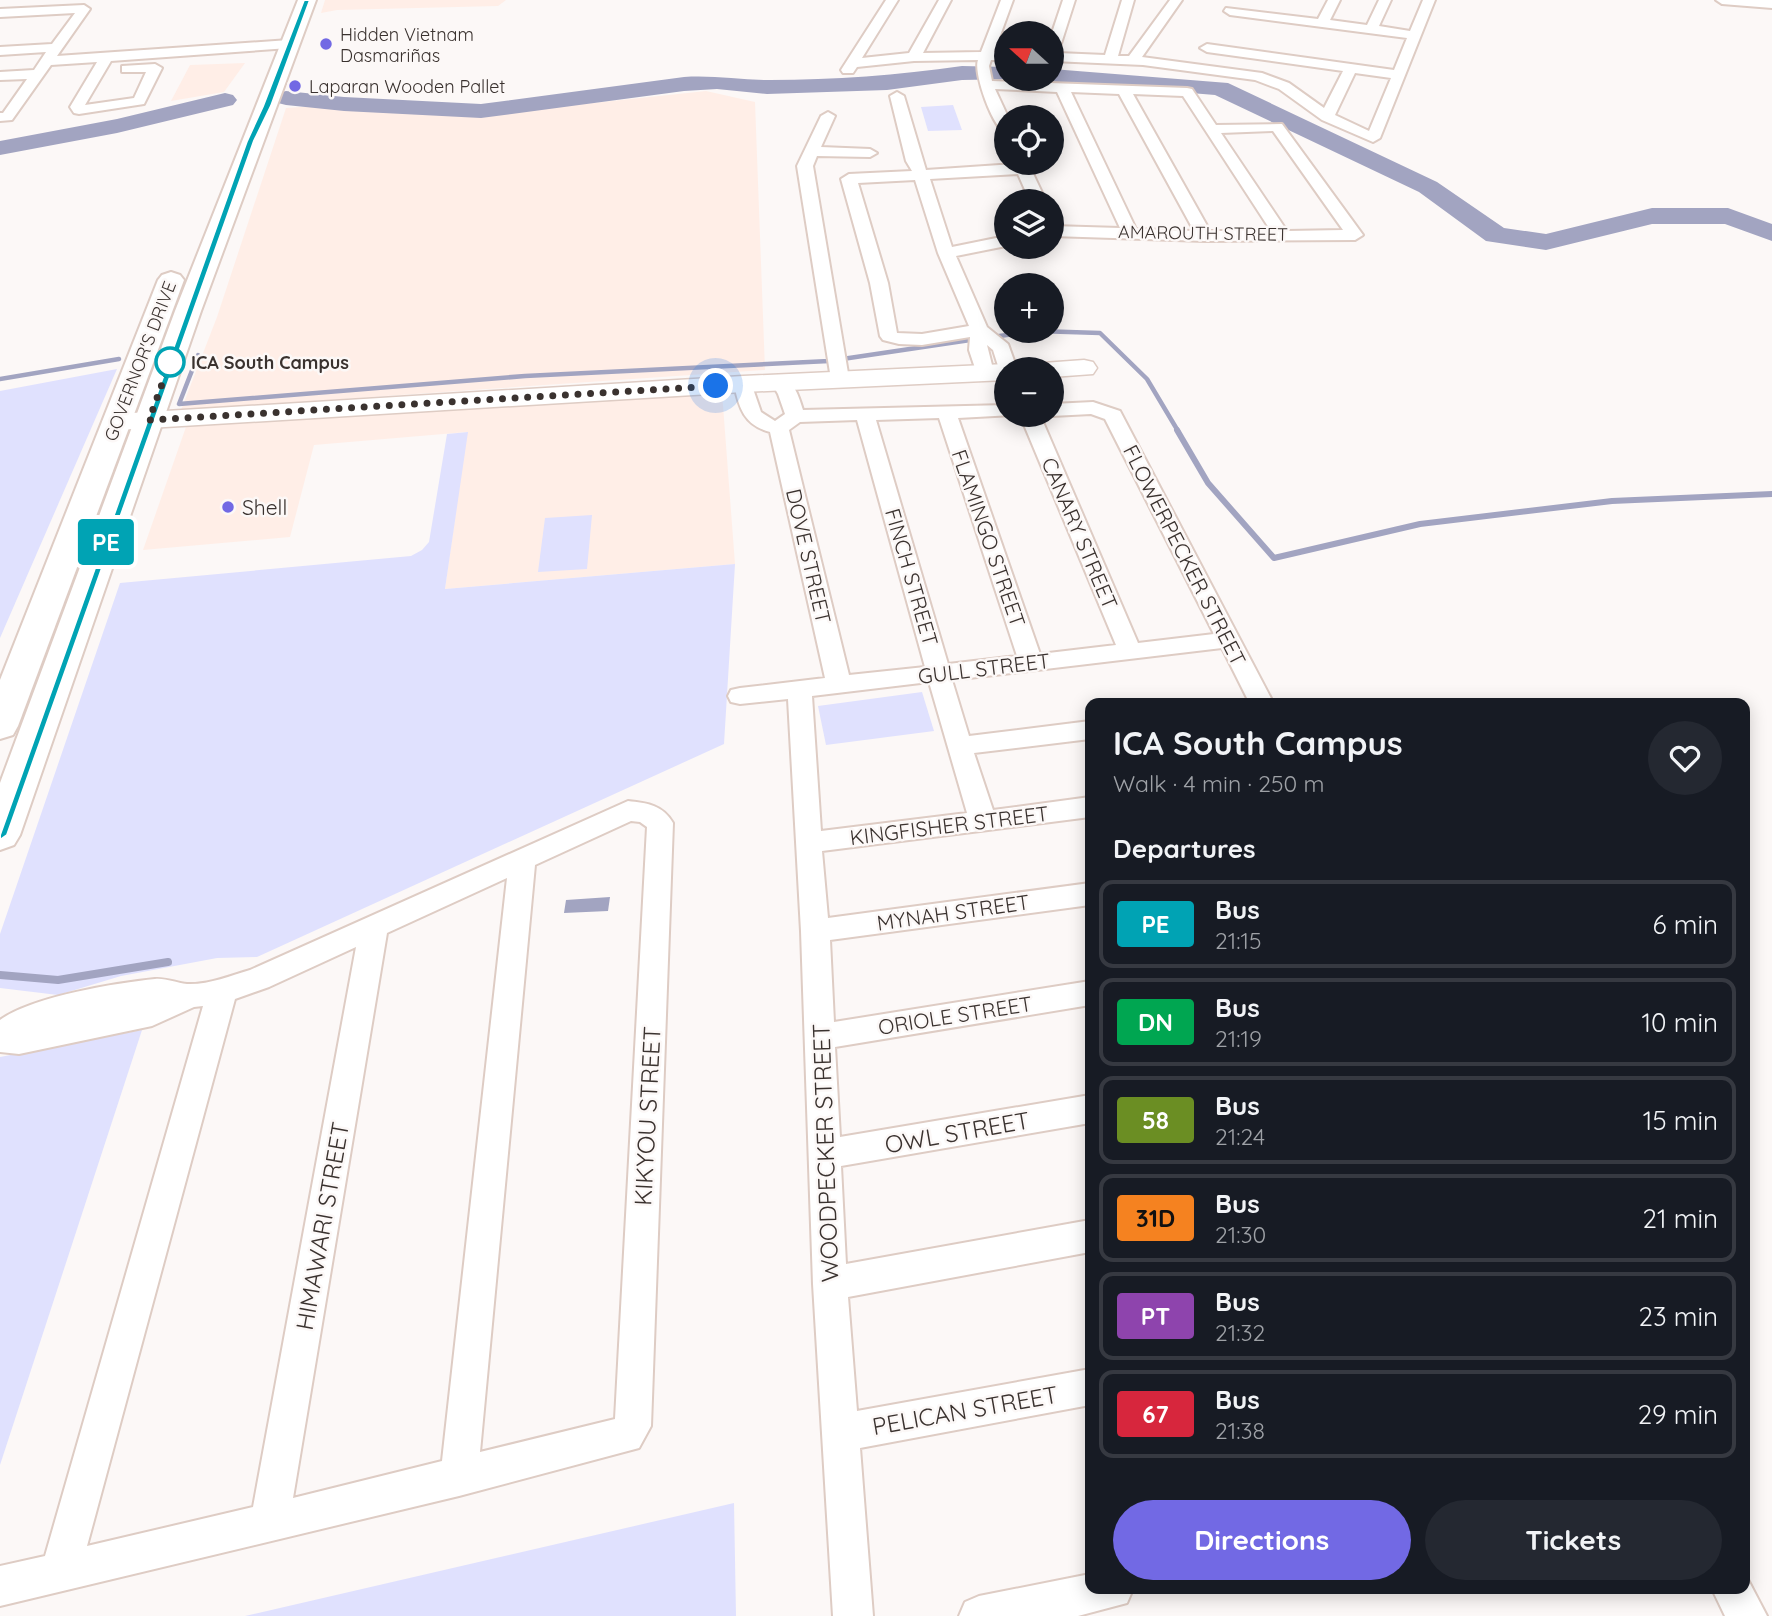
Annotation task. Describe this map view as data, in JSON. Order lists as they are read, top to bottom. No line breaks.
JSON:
{"streets":{"main road":["GOVERNOR'S DRIVE"],"street":["AMAROUTH STREET","CANARY STREET","FLAMINGO STREET","FLOWERPECKER STREET","DOVE STREET","FINCH STREET","GULL STREET","KINGFISHER STREET","MYNAH STREET","ORIOLE STREET","KIKYOU STREET","OWL STREET","WOODPECKER STREET","HIMAWARI STREET","PELICAN STREET"]},"crossings":[["CANARY STREET","GULL STREET"],["FLAMINGO STREET","GULL STREET"],["FLOWERPECKER STREET","GULL STREET"],["DOVE STREET","GULL STREET"],["FINCH STREET","GULL STREET"],["FINCH STREET","KINGFISHER STREET"],["GULL STREET","WOODPECKER STREET"],["KINGFISHER STREET","WOODPECKER STREET"],["MYNAH STREET","WOODPECKER STREET"],["ORIOLE STREET","WOODPECKER STREET"],["OWL STREET","WOODPECKER STREET"],["WOODPECKER STREET","PELICAN STREET"]],"places":["Hidden Vietnam Dasmariñas","Laparan Wooden Pallet","ICA South Campus","Shell"],"lines":["bus line PE"],"north":"left","page":{"on_map":"PE","map_buttons":["+","−"],"heading":[["ICA South Campus","Walk · 4 min · 250 m"],"Departures"],"list":[{"mark":"PE","name":"Bus","note":"21:15","value":"6 min"},{"mark":"DN","name":"Bus","note":"21:19","value":"10 min"},{"mark":"58","name":"Bus","note":"21:24","value":"15 min"},{"mark":"31D","name":"Bus","note":"21:30","value":"21 min"},{"mark":"PT","name":"Bus","note":"21:32","value":"23 min"},{"mark":"67","name":"Bus","note":"21:38","value":"29 min"}],"buttons":["Directions","Tickets"]}}
